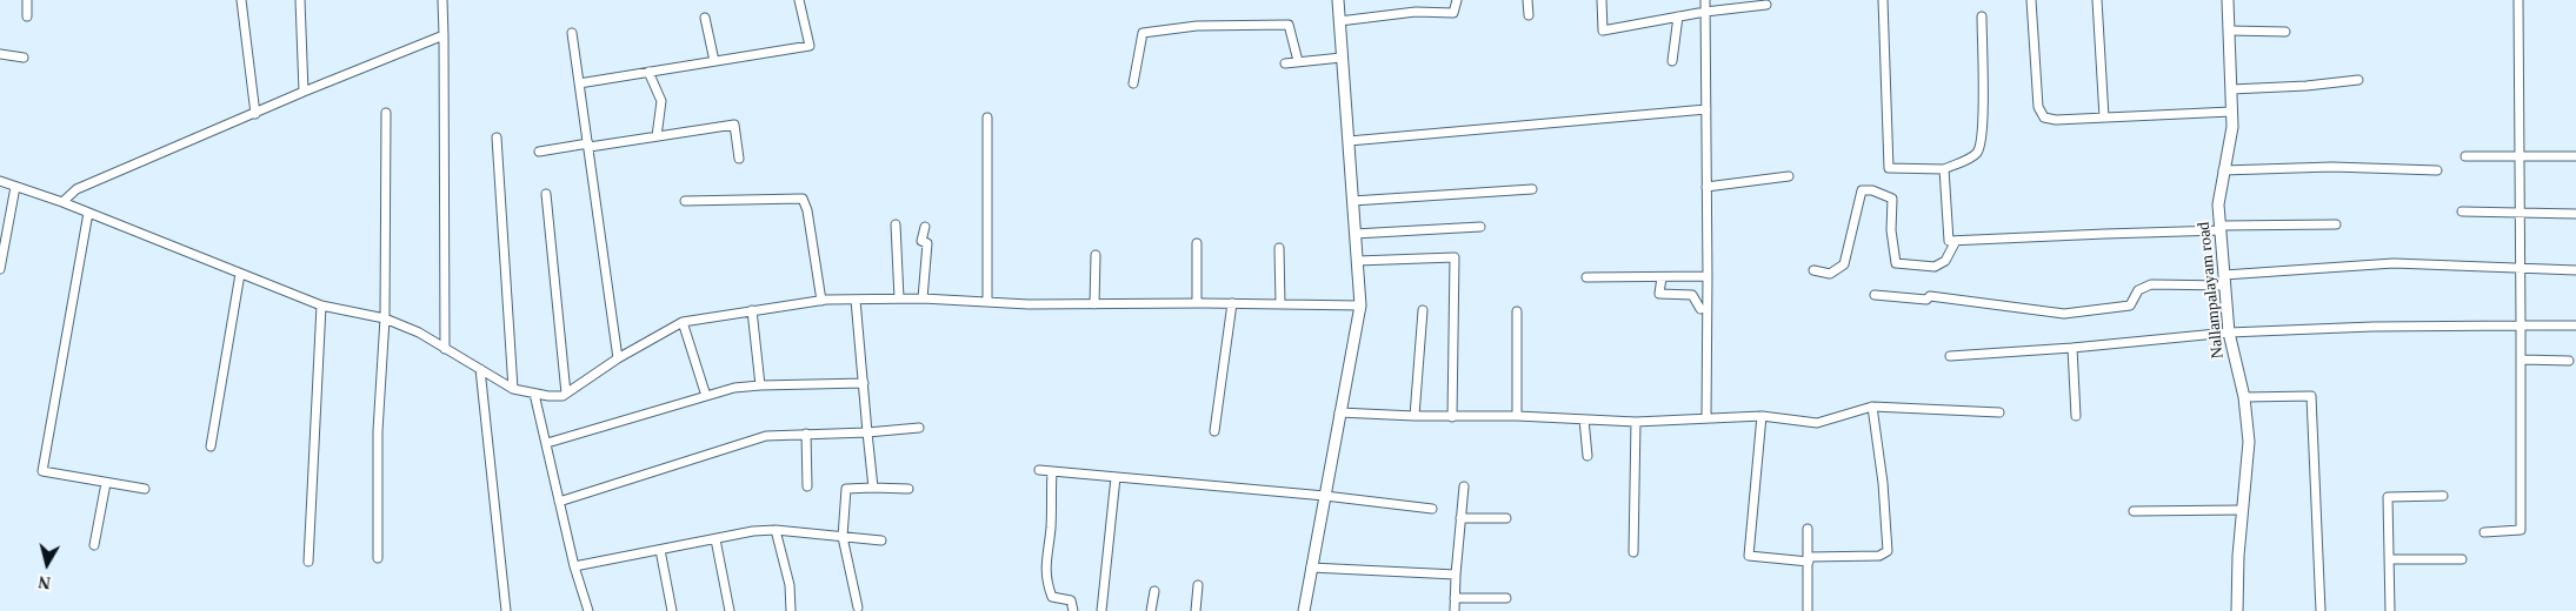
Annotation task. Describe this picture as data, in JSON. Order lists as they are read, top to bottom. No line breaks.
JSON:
{"streets":{"street":["Nallampalayam road"]},"north":"bottom"}
